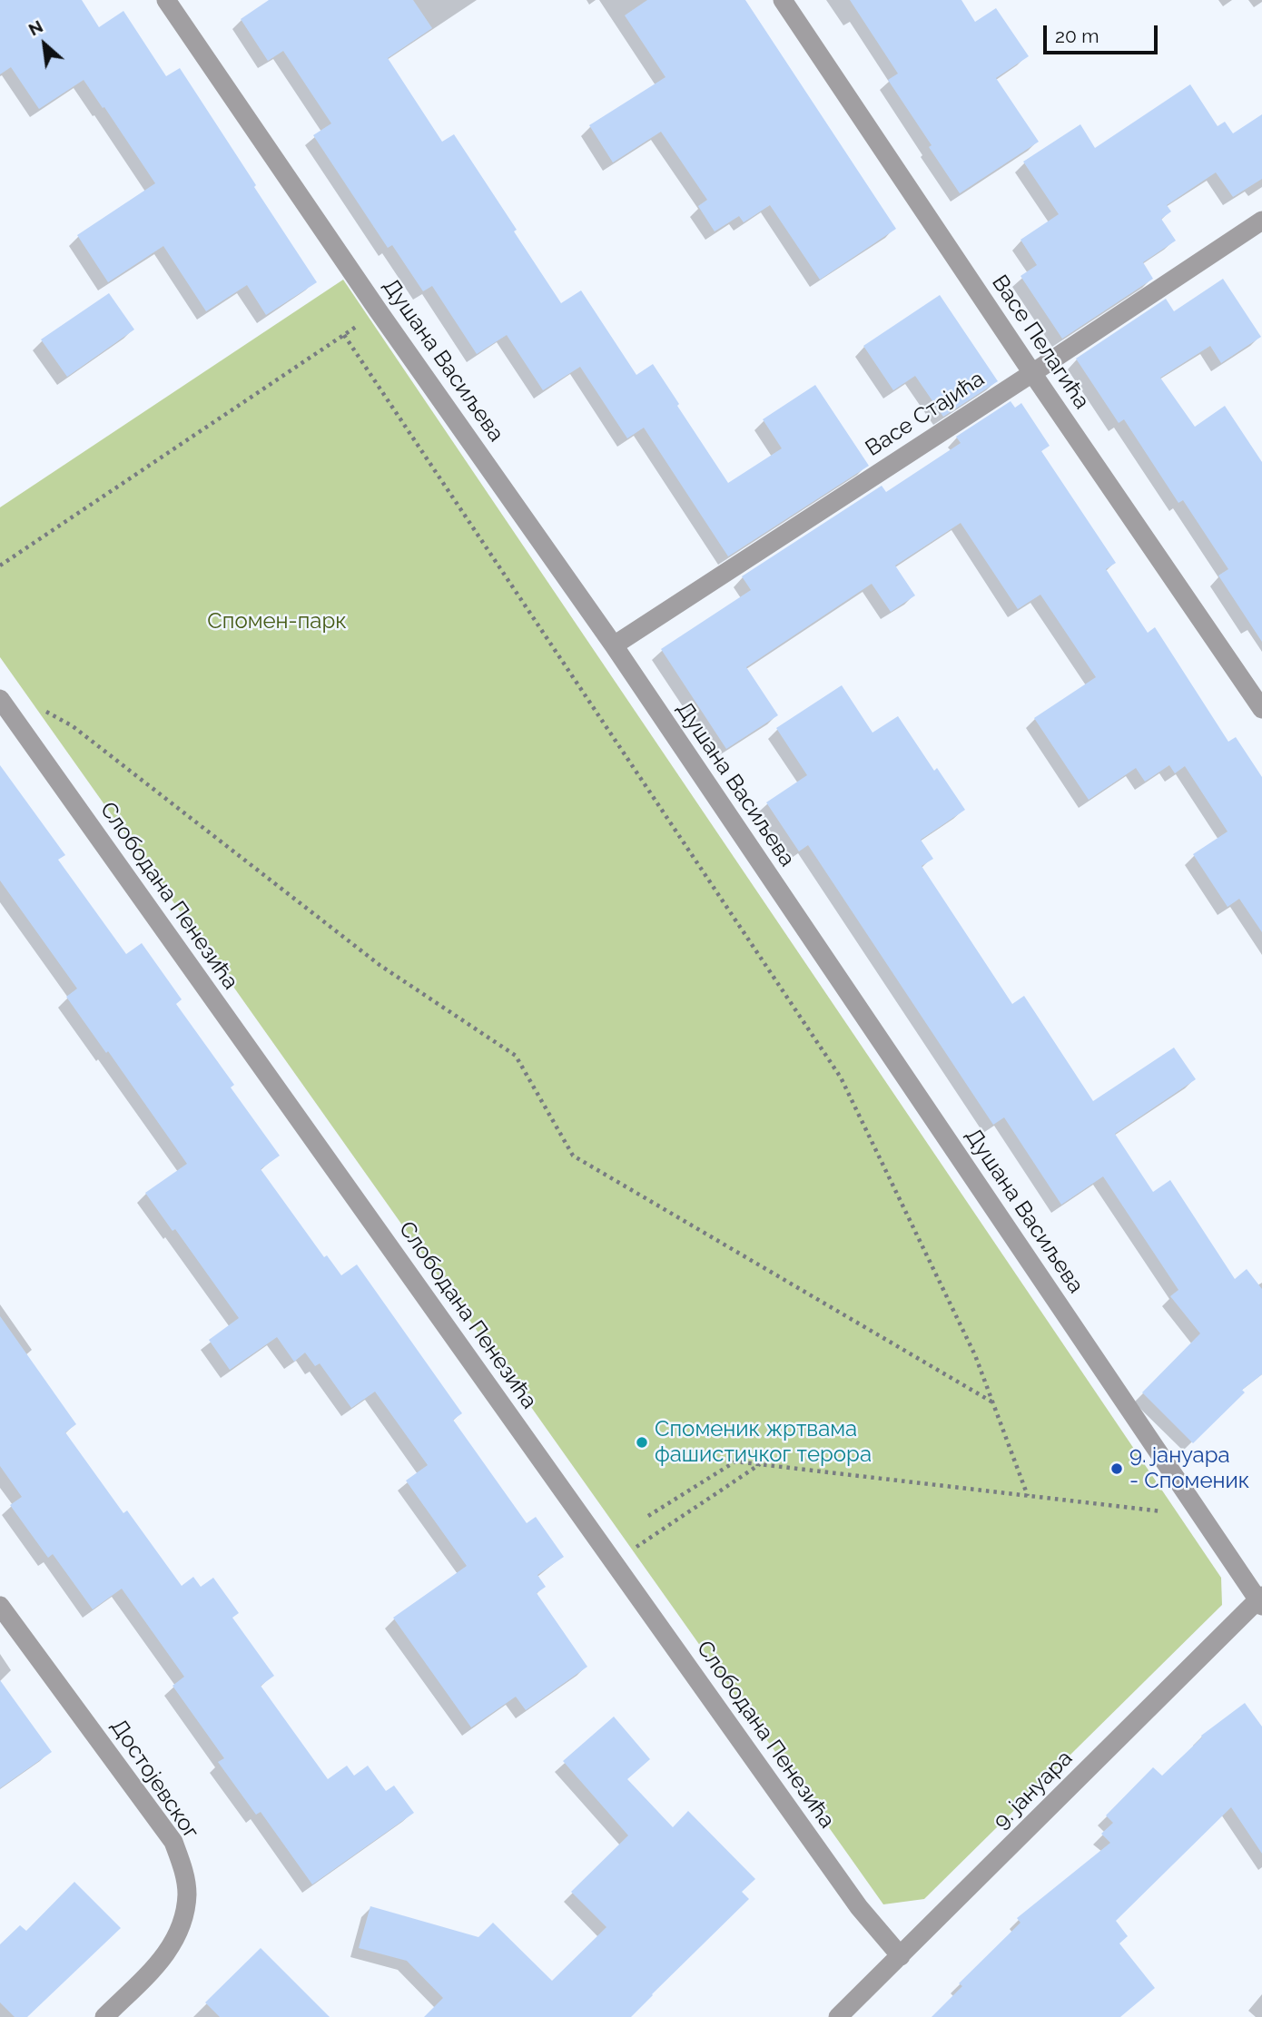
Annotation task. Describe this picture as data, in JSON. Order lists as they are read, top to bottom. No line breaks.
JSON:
{"streets":{"street":["Васе Пелагића","Душана Васиљева","Васе Стајића","Слободана Пенезића","Достојевског","9. јануара"]},"crossings":[["Васе Пелагића","Васе Стајића"],["Душана Васиљева","Васе Стајића"],["Душана Васиљева","9. јануара"],["Слободана Пенезића","9. јануара"]],"parks":["Спомен-парк"],"places":["Споменик жртвама фашистичког терора","9. јануара - Споменик"],"scale_bar":"20 m","north":"top left"}
